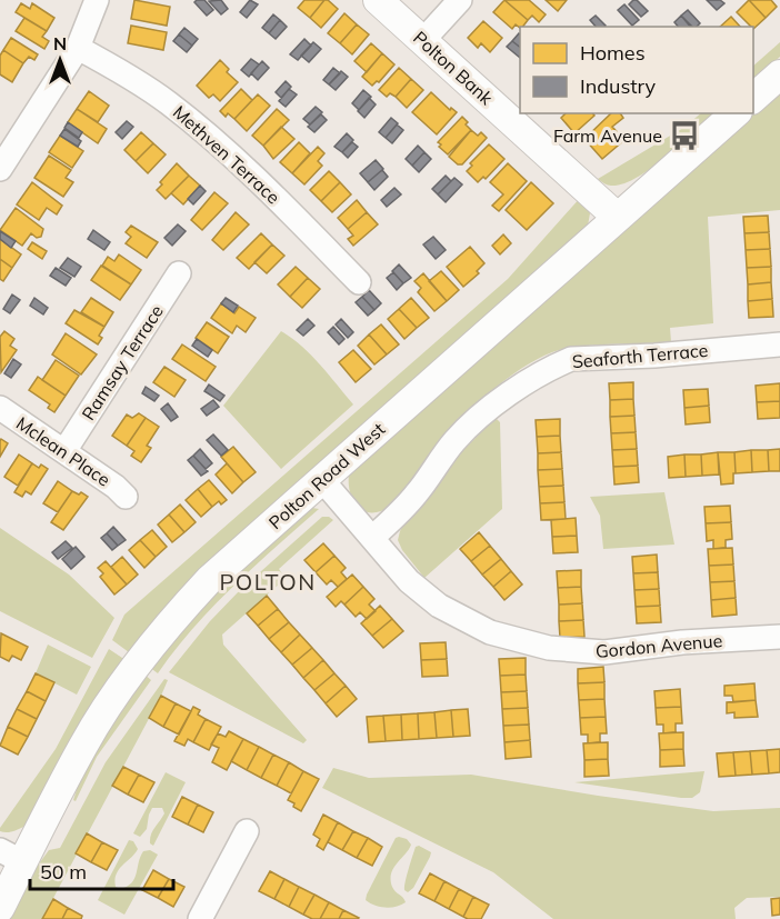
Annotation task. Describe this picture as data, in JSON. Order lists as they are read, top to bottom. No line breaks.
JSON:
{"streets":{"street":["Polton Bank","Methven Terrace","Seaforth Terrace","Ramsay Terrace","Mclean Place","Polton Road West","Gordon Avenue"]},"crossings":[["Polton Bank","Polton Road West"],["Seaforth Terrace","Gordon Avenue"],["Ramsay Terrace","Mclean Place"],["Polton Road West","Gordon Avenue"]],"districts":["POLTON"],"places":{"bus stop":["Farm Avenue"]},"legend":["Homes","Industry"],"scale_bar":"50 m","north":"top"}
